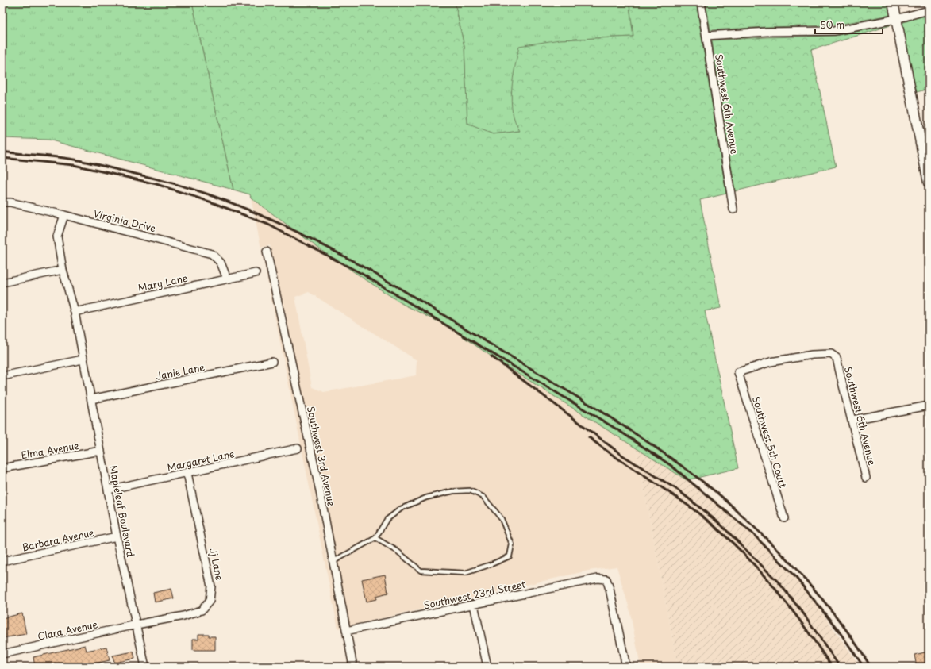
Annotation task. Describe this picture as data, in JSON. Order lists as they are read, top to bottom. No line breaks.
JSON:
{"streets":{"street":["Southwest 6th Avenue","Virginia Drive","Mary Lane","Janie Lane","Southwest 5th Court","Elma Avenue","Southwest 3rd Avenue","Margaret Lane","Mapleleaf Boulevard","Barbara Avenue","Jj Lane","Southwest 23rd Street","Clara Avenue"]},"crossings":[["Southwest 6th Avenue","Southwest 5th Court"],["Virginia Drive","Mary Lane"],["Virginia Drive","Mapleleaf Boulevard"],["Mary Lane","Mapleleaf Boulevard"],["Janie Lane","Mapleleaf Boulevard"],["Elma Avenue","Mapleleaf Boulevard"],["Southwest 3rd Avenue","Southwest 23rd Street"],["Margaret Lane","Mapleleaf Boulevard"],["Margaret Lane","Jj Lane"],["Mapleleaf Boulevard","Barbara Avenue"],["Mapleleaf Boulevard","Jj Lane"],["Mapleleaf Boulevard","Clara Avenue"],["Jj Lane","Clara Avenue"]],"scale_bar":"50 m"}
